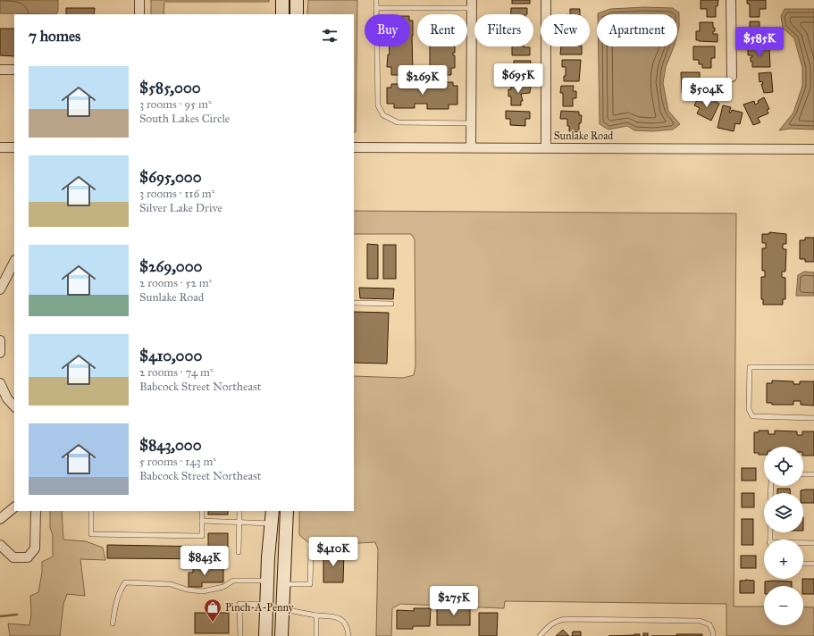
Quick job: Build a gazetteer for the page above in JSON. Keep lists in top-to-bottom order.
{
  "streets": {
    "street": ["Sunlake Road"]
  },
  "places": {
    "shop": ["Pinch-A-Penny"]
  },
  "page": {
    "chip": [
      "Buy",
      "Rent",
      "Filters",
      "New",
      "Apartment"
    ],
    "heading": "7 homes",
    "price": [
      "$585K",
      "$695K",
      "$269K",
      "$504K",
      "$410K",
      "$843K",
      "$275K"
    ],
    "list": [
      {
        "name": "$585,000",
        "note": "3 rooms · 95 m² · South Lakes Circle"
      },
      {
        "name": "$695,000",
        "note": "3 rooms · 116 m² · Silver Lake Drive"
      },
      {
        "name": "$269,000",
        "note": "2 rooms · 52 m² · Sunlake Road"
      },
      {
        "name": "$410,000",
        "note": "2 rooms · 74 m² · Babcock Street Northeast"
      },
      {
        "name": "$843,000",
        "note": "5 rooms · 143 m² · Babcock Street Northeast"
      }
    ],
    "map_buttons": ["+", "−"]
  }
}
